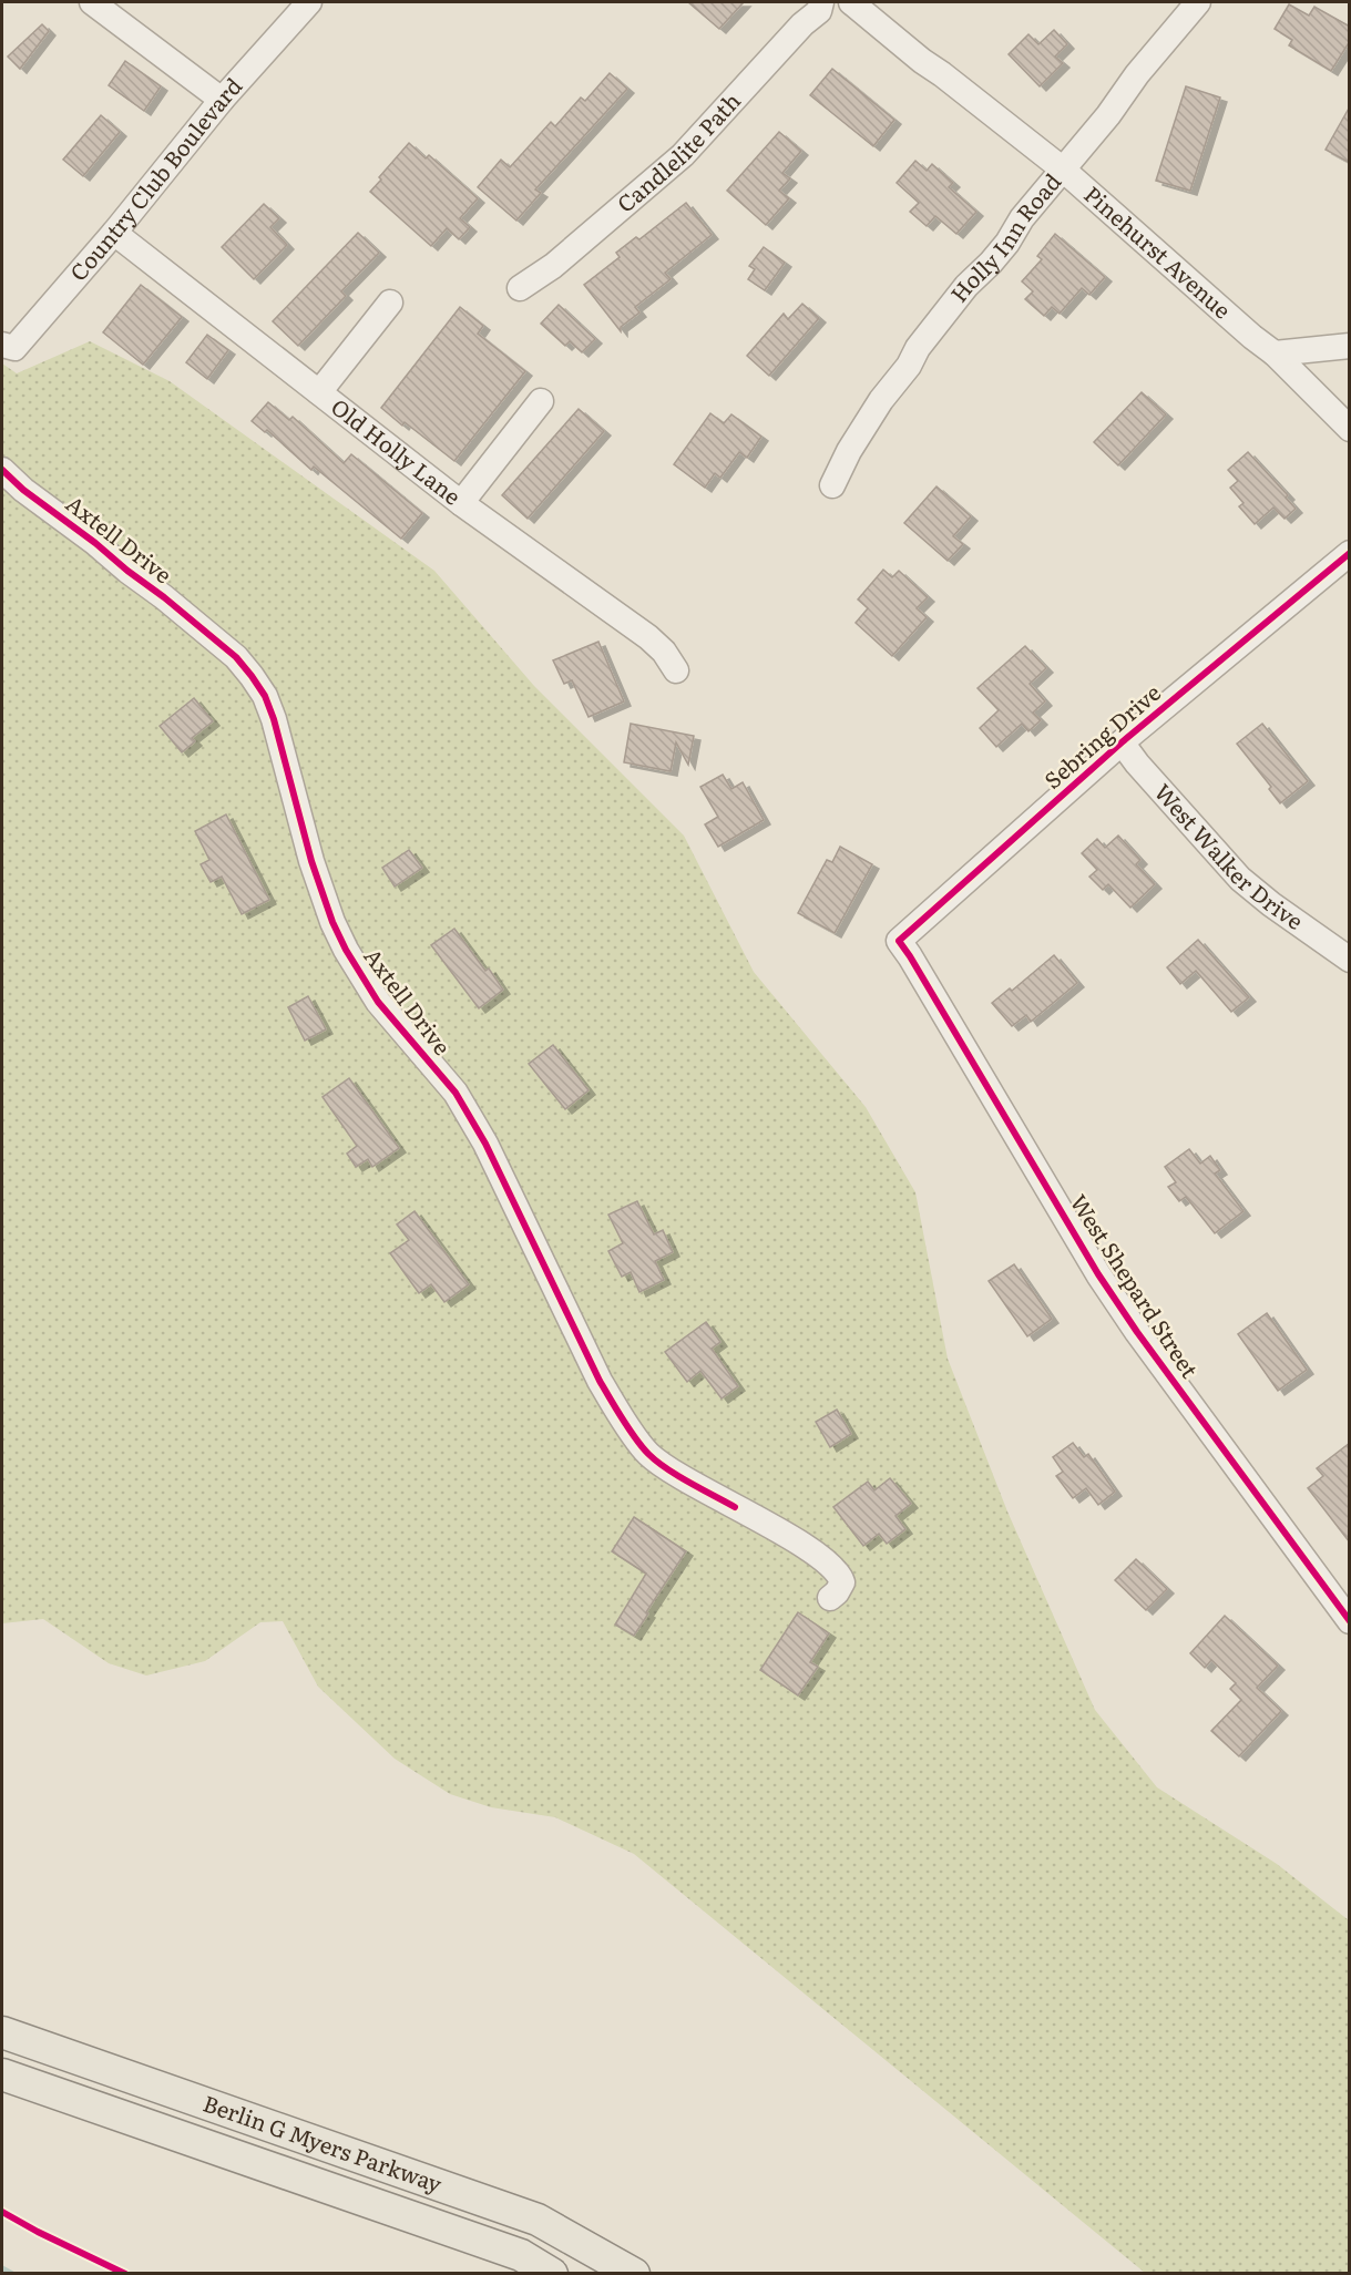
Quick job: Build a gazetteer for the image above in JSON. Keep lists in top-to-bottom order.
{
  "streets": {
    "main road": ["Berlin G Myers Parkway"],
    "street": [
      "Candlelite Path",
      "Country Club Boulevard",
      "Holly Inn Road",
      "Pinehurst Avenue",
      "Old Holly Lane",
      "Axtell Drive",
      "Sebring Drive",
      "West Walker Drive",
      "West Shepard Street"
    ]
  },
  "crossings": [
    ["Country Club Boulevard", "Old Holly Lane"],
    ["Holly Inn Road", "Pinehurst Avenue"],
    ["Sebring Drive", "West Walker Drive"],
    ["Sebring Drive", "West Shepard Street"]
  ]
}
